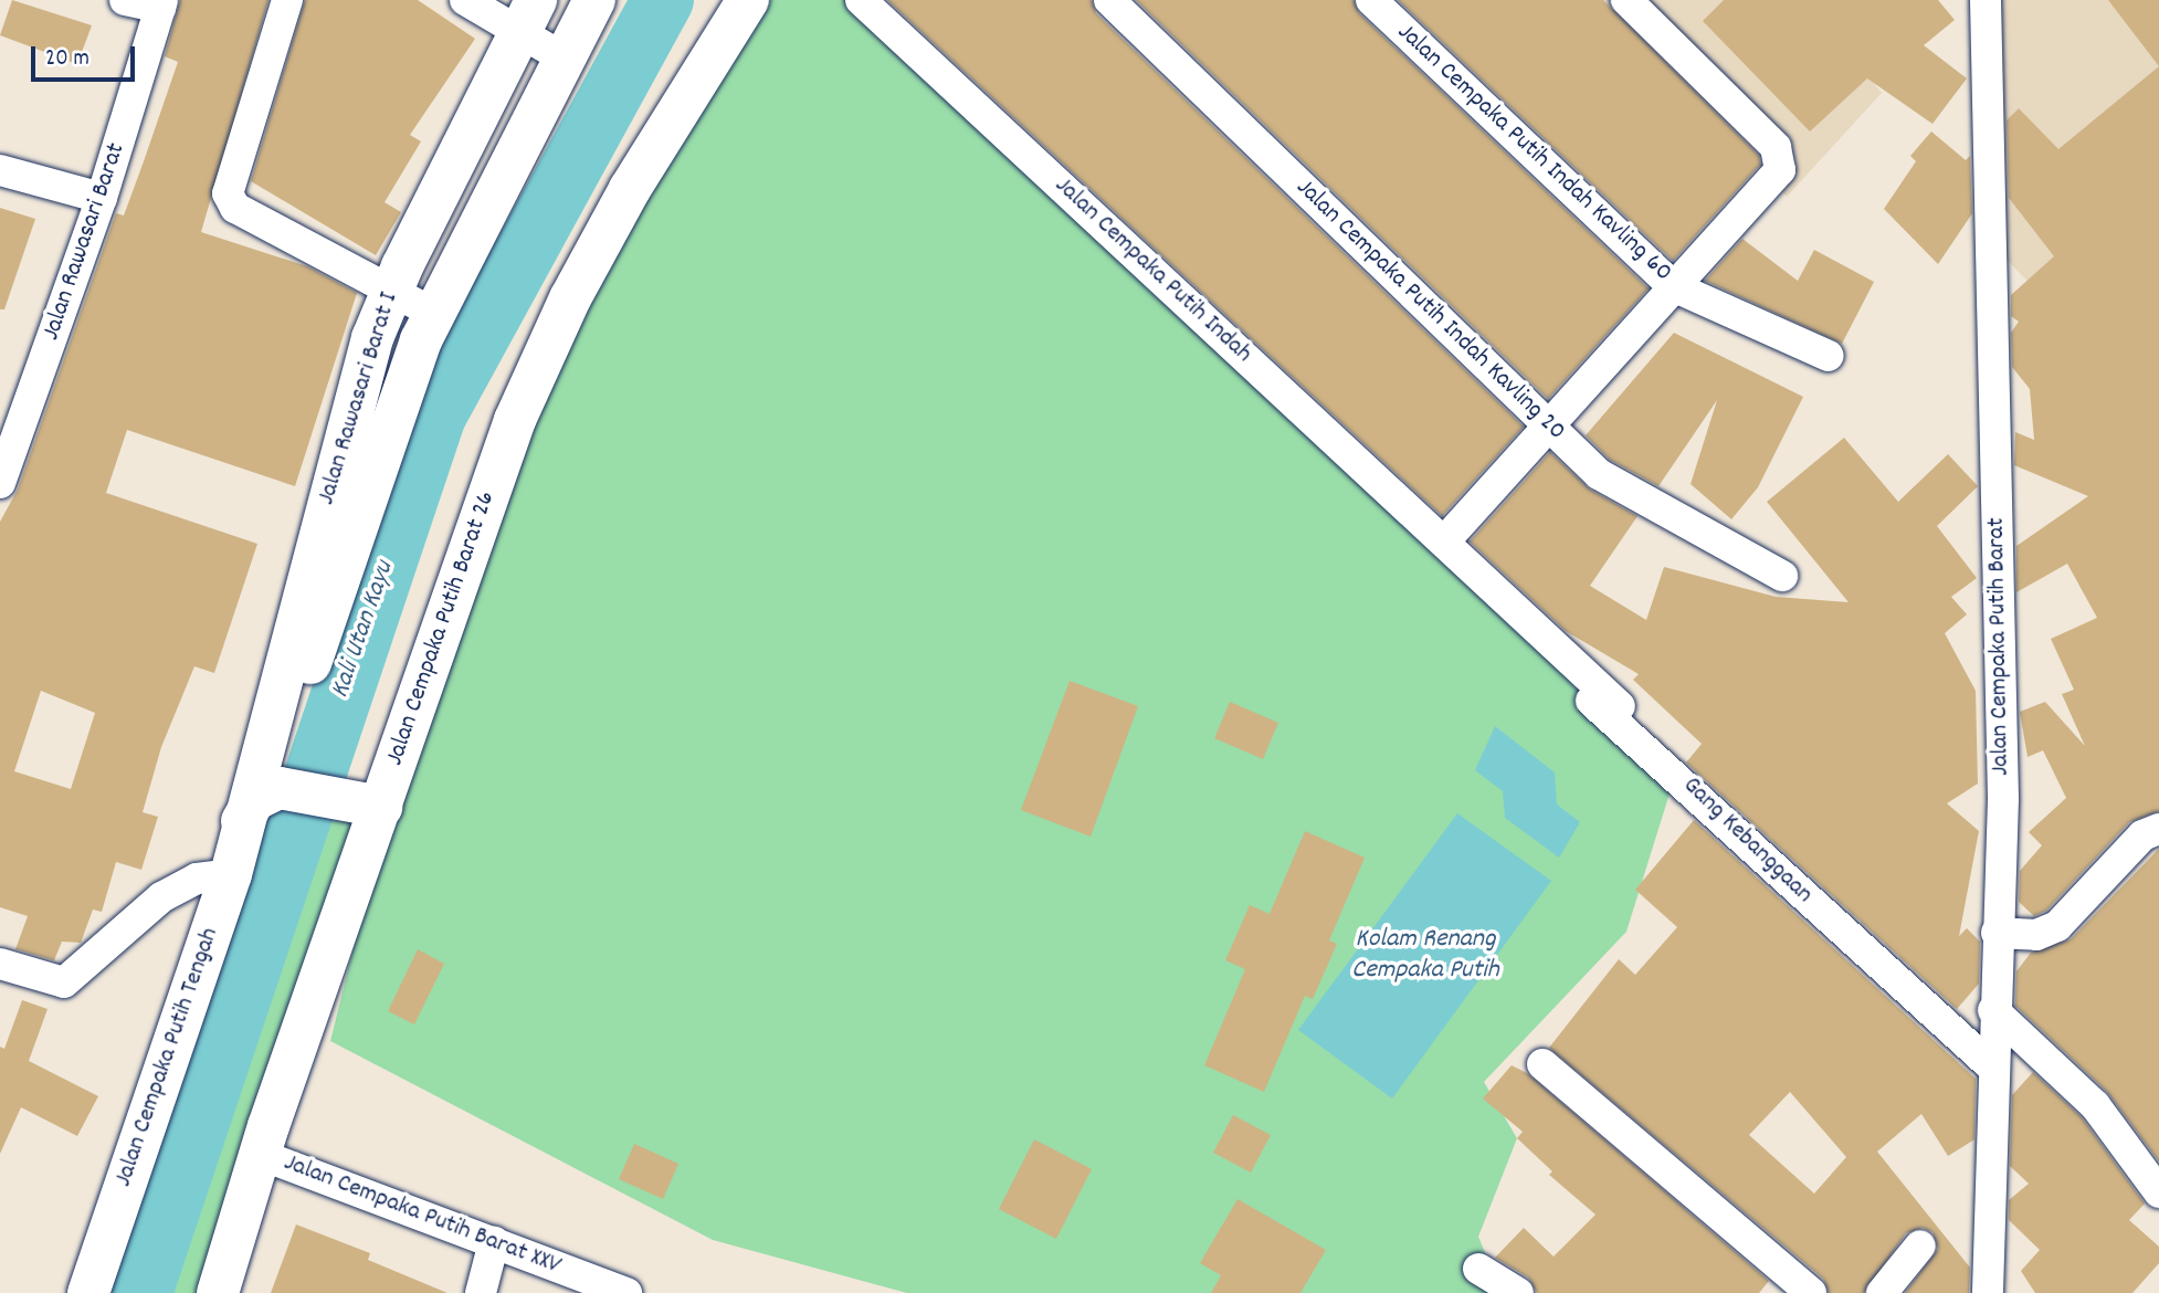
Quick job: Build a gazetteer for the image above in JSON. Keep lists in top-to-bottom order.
{
  "streets": {
    "street": [
      "Jalan Cempaka Putih Indah Kavling 60",
      "Jalan Rawasari Barat",
      "Jalan Cempaka Putih Indah",
      "Jalan Cempaka Putih Indah Kavling 20",
      "Jalan Rawasari Barat I",
      "Jalan Cempaka Putih Barat 26",
      "Jalan Cempaka Putih Barat",
      "Gang Kebanggaan",
      "Jalan Cempaka Putih Tengah",
      "Jalan Cempaka Putih Barat XXV"
    ]
  },
  "crossings": [
    ["Jalan Cempaka Putih Indah", "Gang Kebanggaan"],
    ["Jalan Rawasari Barat I", "Jalan Cempaka Putih Tengah"],
    ["Jalan Cempaka Putih Barat 26", "Jalan Cempaka Putih Barat XXV"],
    ["Jalan Cempaka Putih Barat", "Gang Kebanggaan"]
  ],
  "water": ["Kali Utan Kayu", "Kolam Renang Cempaka Putih"],
  "scale_bar": "20 m"
}
